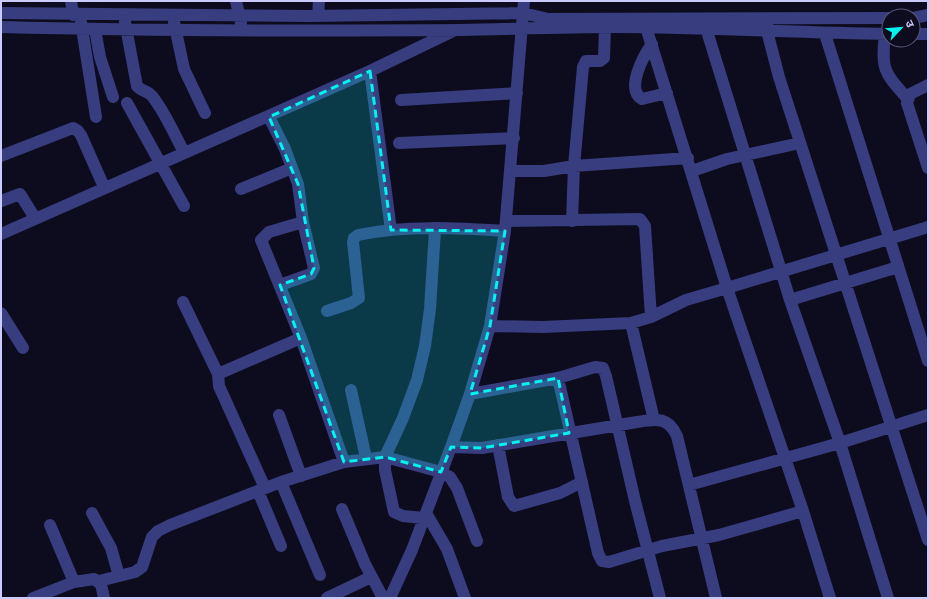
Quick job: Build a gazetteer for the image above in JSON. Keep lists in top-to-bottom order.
{
  "north": "top right"
}
